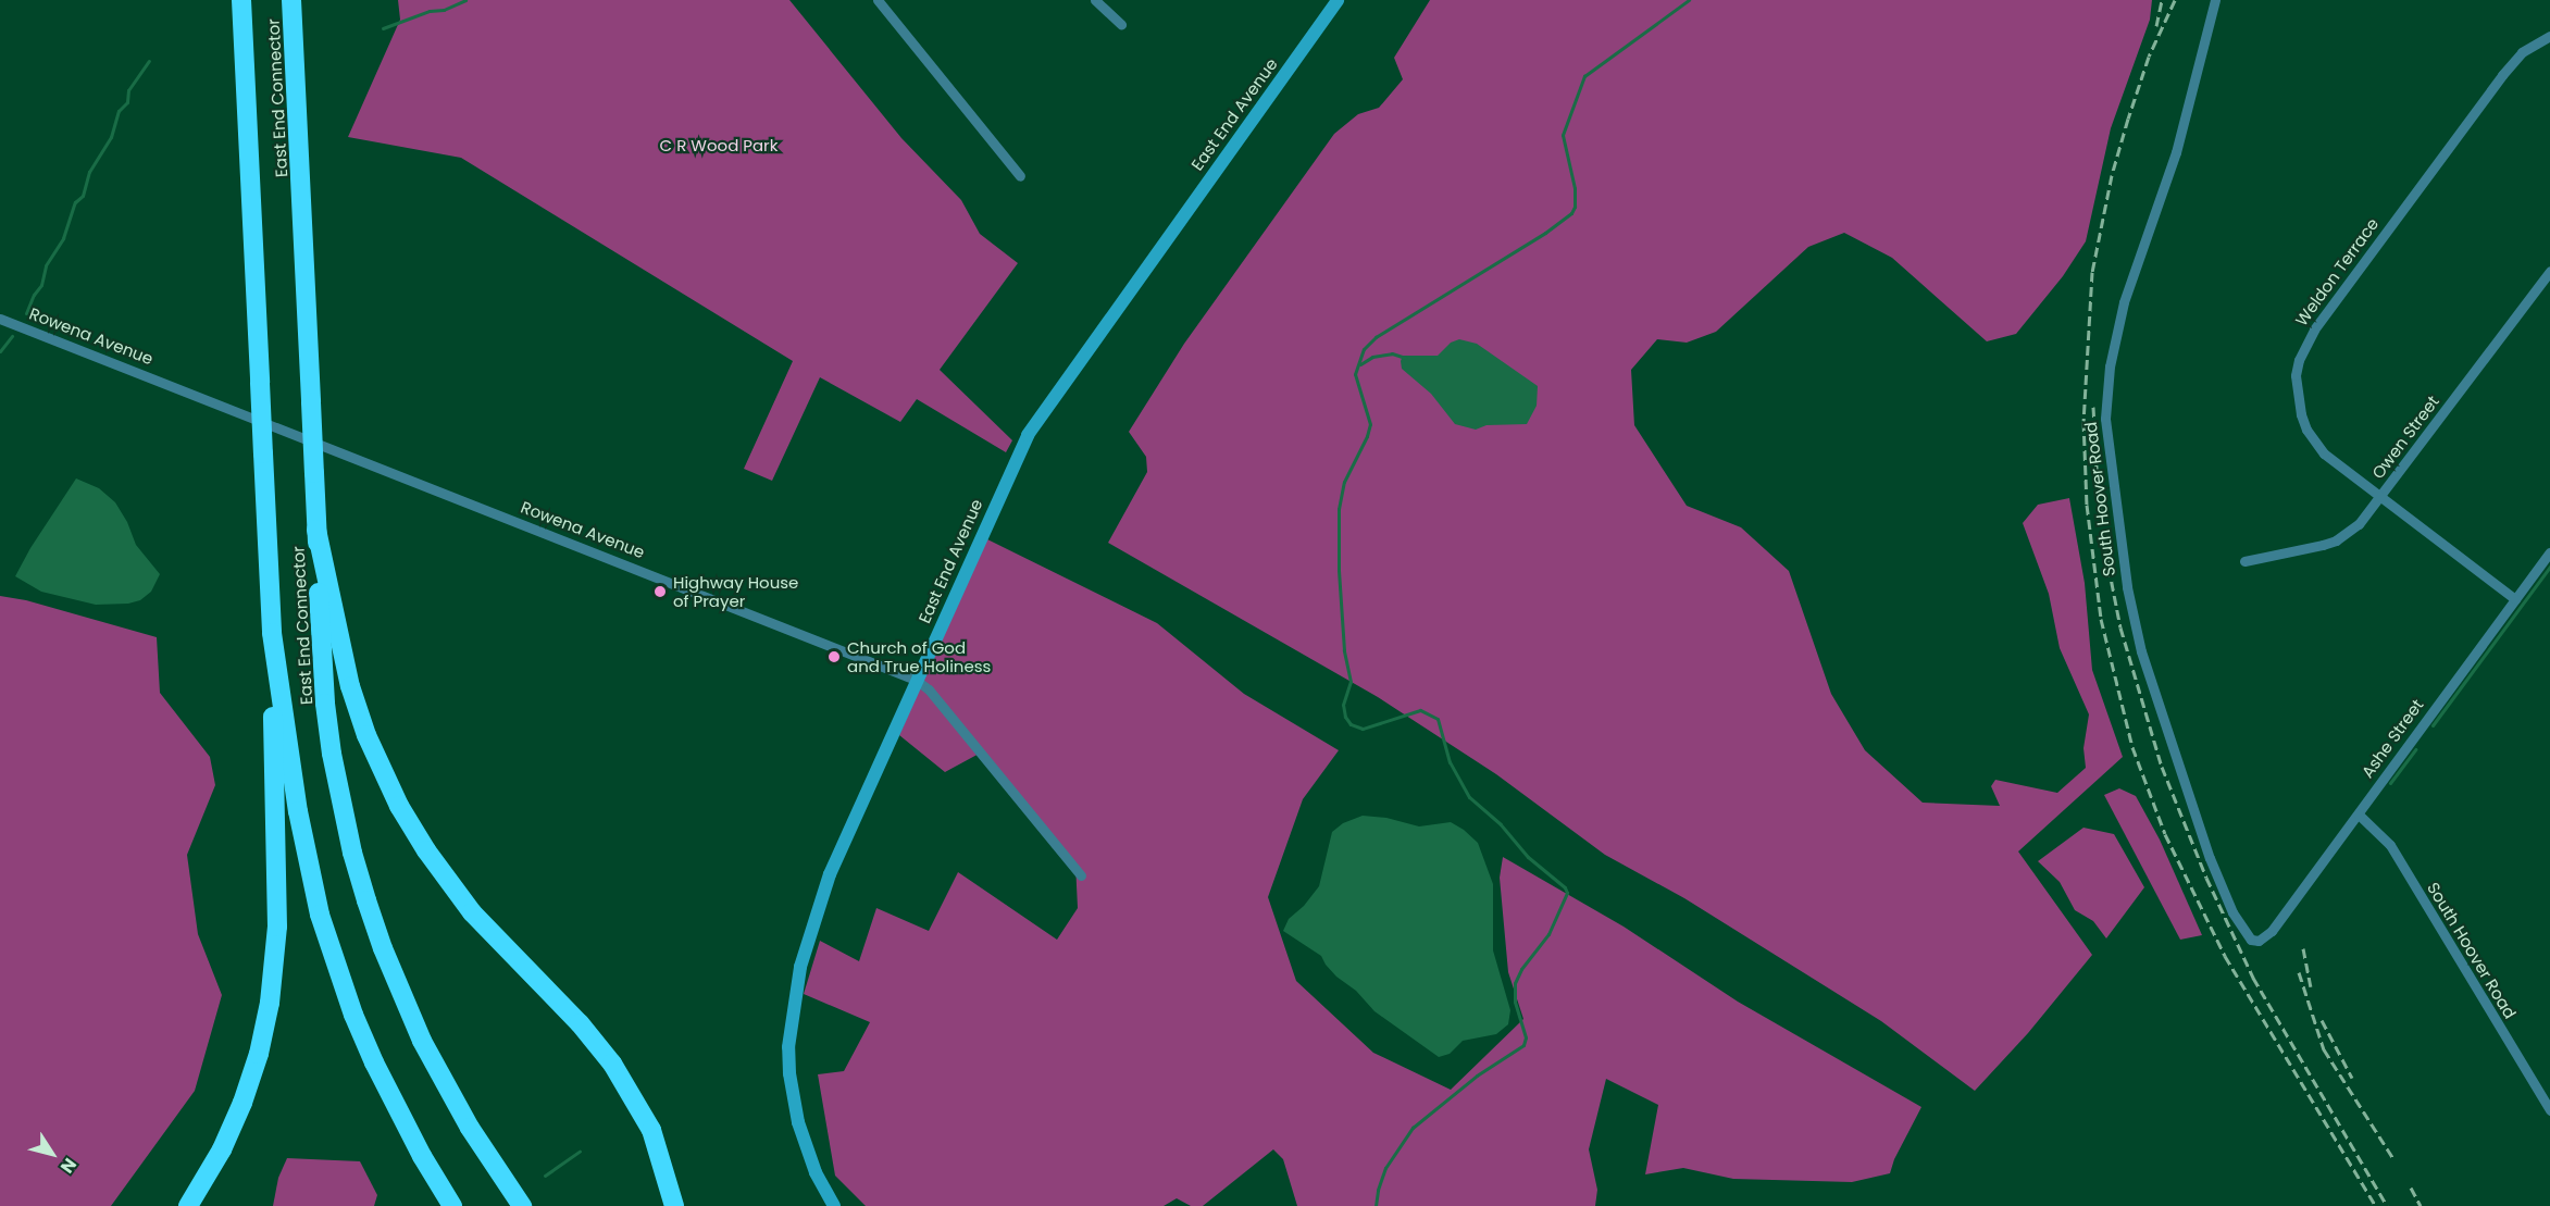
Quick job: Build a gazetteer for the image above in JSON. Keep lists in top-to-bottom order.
{
  "streets": {
    "highway": ["East End Connector"],
    "street": [
      "East End Avenue",
      "Weldon Terrace",
      "Rowena Avenue",
      "Owen Street",
      "South Hoover Road",
      "Ashe Street"
    ]
  },
  "crossings": [
    ["East End Avenue", "Rowena Avenue"],
    ["Weldon Terrace", "Owen Street"],
    ["Weldon Terrace", "Ashe Street"],
    ["South Hoover Road", "Ashe Street"]
  ],
  "parks": ["C R Wood Park"],
  "places": ["Highway House of Prayer", "Church of God and True Holiness"],
  "north": "bottom right"
}
